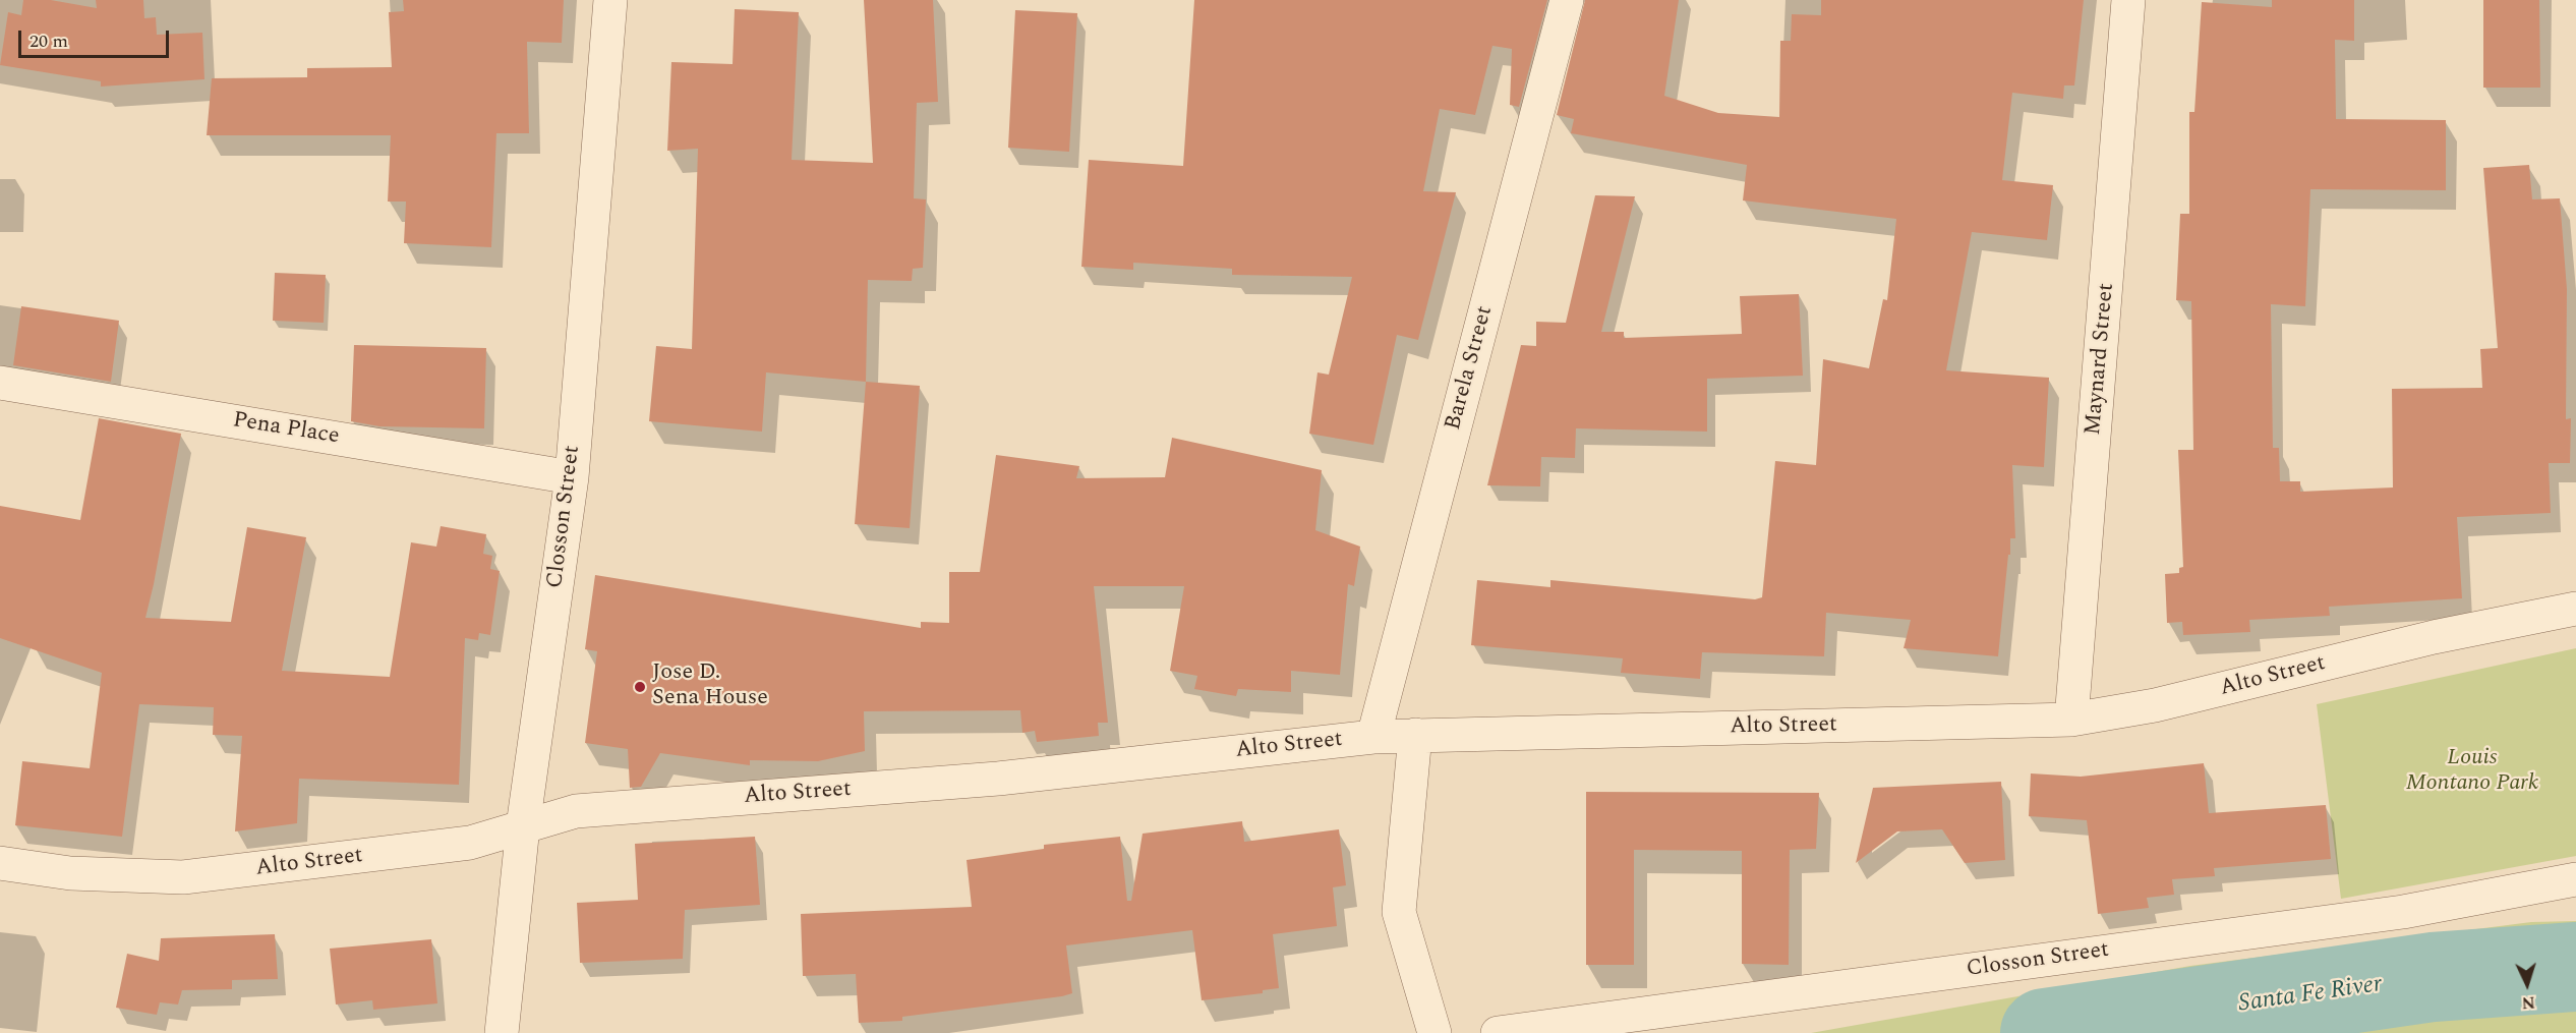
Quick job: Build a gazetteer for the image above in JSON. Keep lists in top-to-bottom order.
{
  "streets": {
    "street": [
      "Maynard Street",
      "Barela Street",
      "Pena Place",
      "Closson Street",
      "Alto Street"
    ]
  },
  "crossings": [
    ["Maynard Street", "Alto Street"],
    ["Barela Street", "Alto Street"],
    ["Pena Place", "Closson Street"],
    ["Closson Street", "Alto Street"]
  ],
  "water": ["Santa Fe River"],
  "parks": ["Louis Montano Park"],
  "places": ["Jose D. Sena House"],
  "scale_bar": "20 m",
  "north": "bottom"
}
